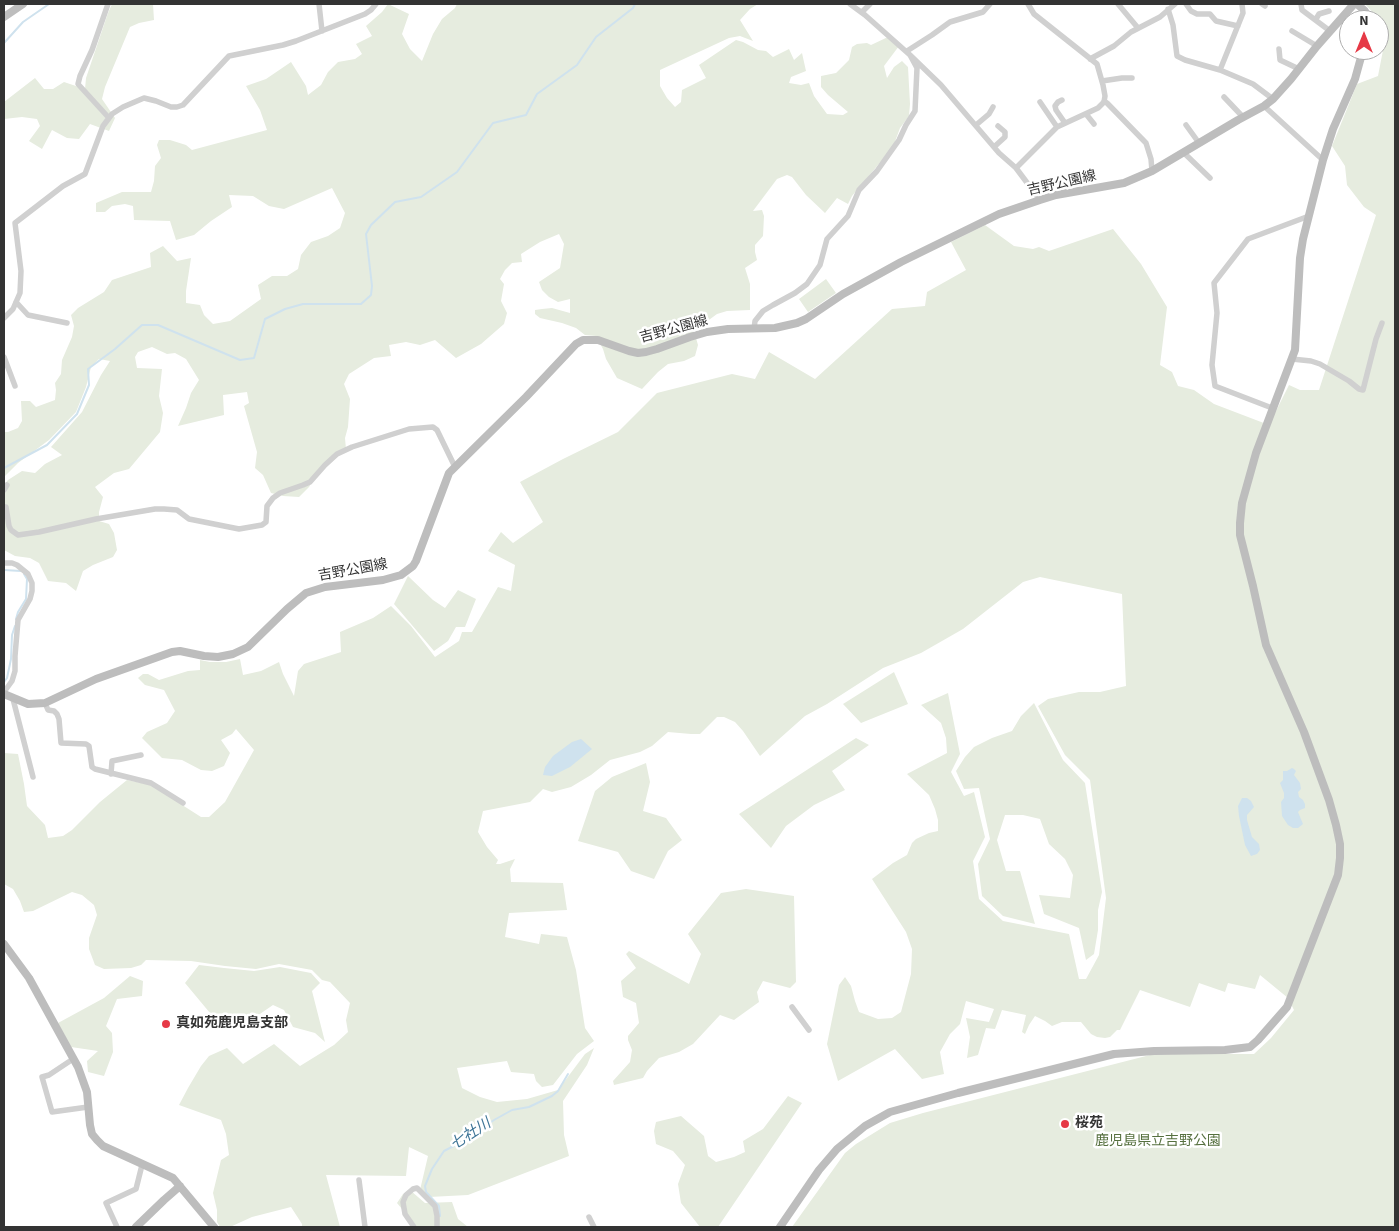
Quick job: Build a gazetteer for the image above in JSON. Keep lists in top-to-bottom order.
{
  "streets": {
    "street": ["吉野公園線"]
  },
  "water": ["七社川"],
  "parks": ["鹿児島県立吉野公園"],
  "places": ["真如苑鹿児島支部", "桜苑"],
  "north": "top"
}
